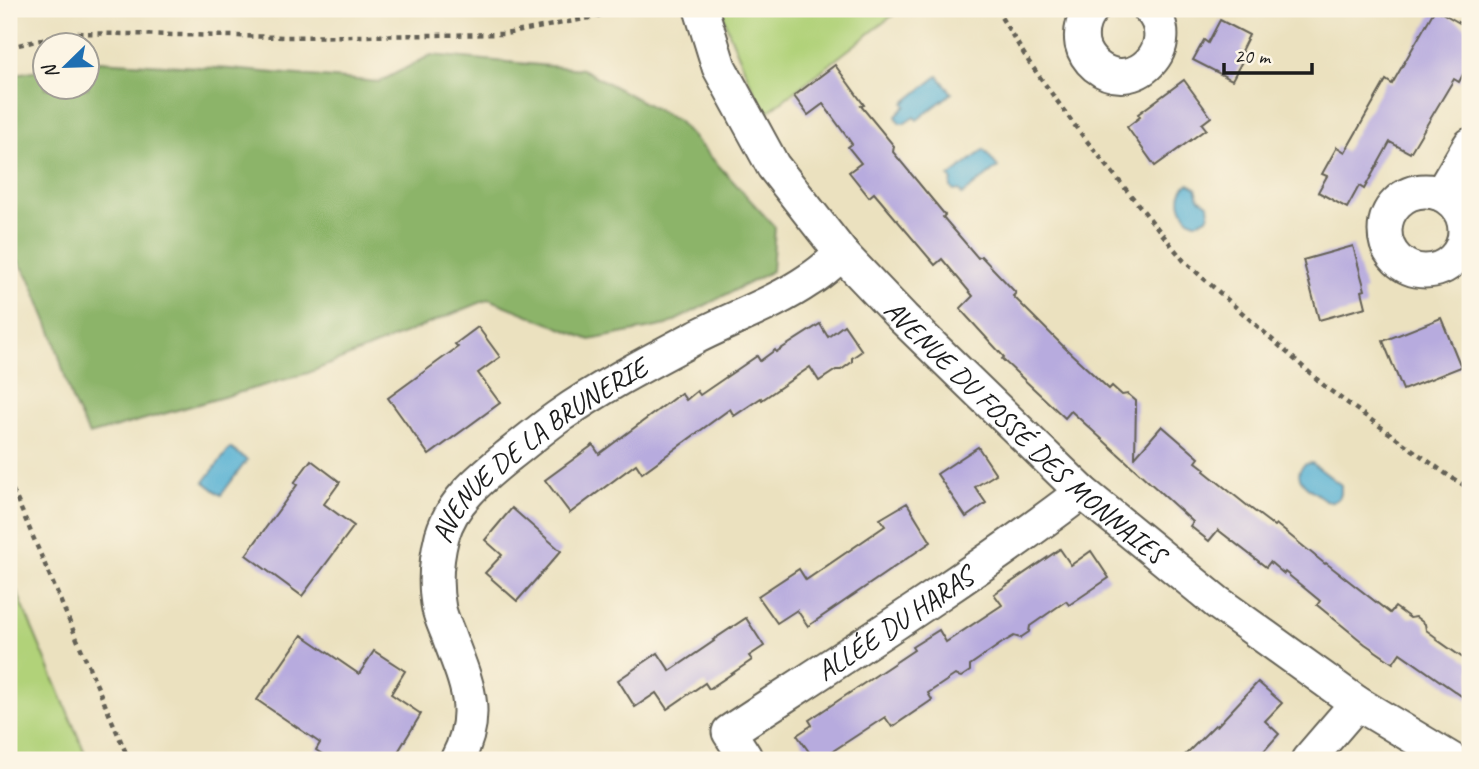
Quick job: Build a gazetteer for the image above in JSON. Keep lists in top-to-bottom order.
{
  "streets": {
    "street": ["AVENUE DU FOSSÉ DES MONNAIES", "AVENUE DE LA BRUNERIE", "ALLÉE DU HARAS"]
  },
  "crossings": [
    ["AVENUE DU FOSSÉ DES MONNAIES", "AVENUE DE LA BRUNERIE"],
    ["AVENUE DU FOSSÉ DES MONNAIES", "ALLÉE DU HARAS"]
  ],
  "scale_bar": "20 m",
  "north": "bottom left"
}
